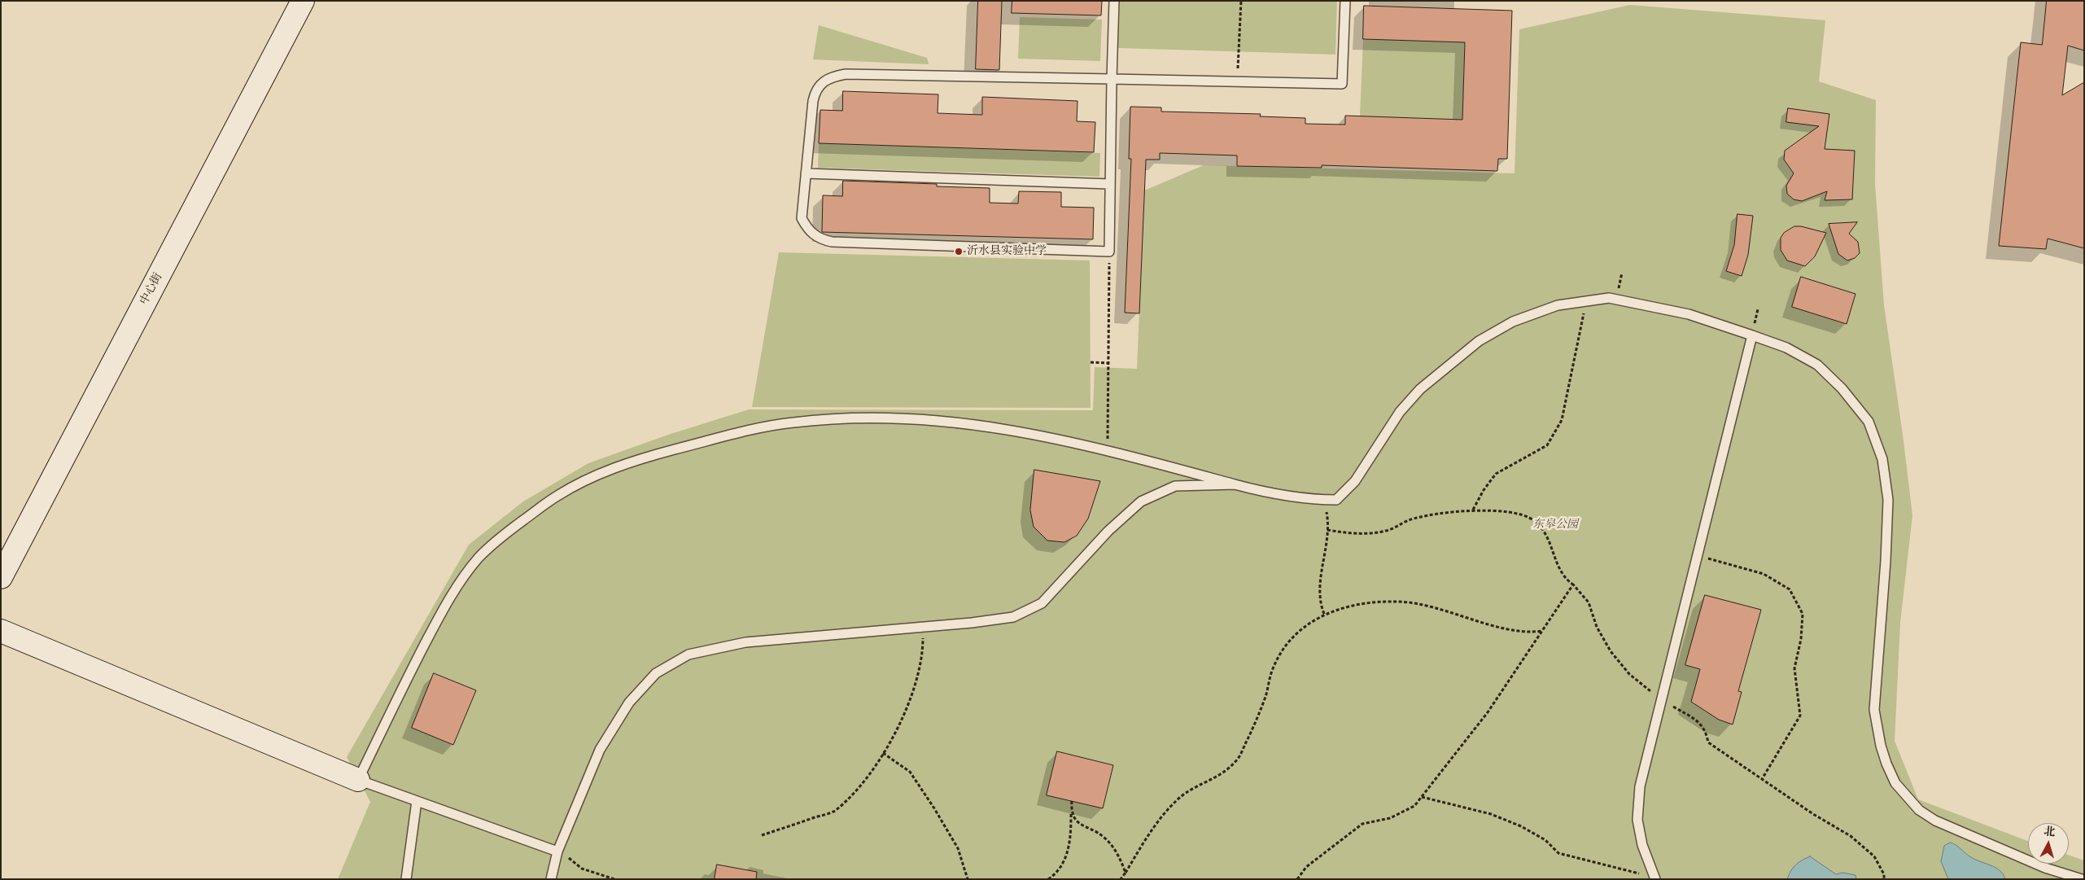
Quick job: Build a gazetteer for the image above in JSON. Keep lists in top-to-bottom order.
{
  "streets": {
    "main road": ["中心街"]
  },
  "parks": ["东皋公园"],
  "places": ["沂水县实验中学"],
  "north": "top"
}
